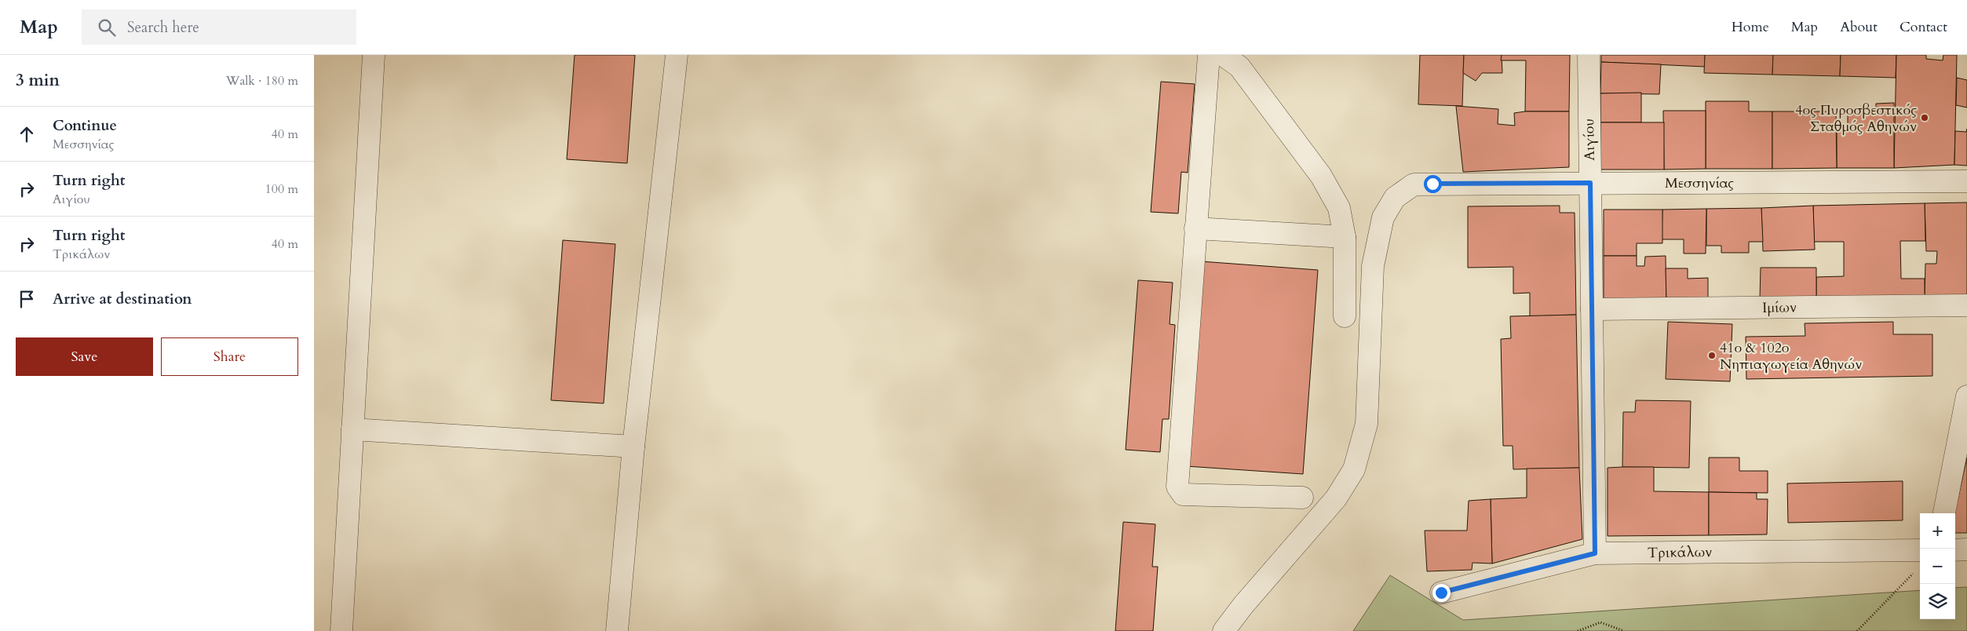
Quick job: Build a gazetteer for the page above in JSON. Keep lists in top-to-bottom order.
{
  "streets": {
    "street": [
      "Αιγίου",
      "Μεσσηνίας",
      "Ιμίων",
      "Τρικάλων"
    ]
  },
  "crossings": [
    ["Αιγίου", "Μεσσηνίας"],
    ["Αιγίου", "Ιμίων"],
    ["Αιγίου", "Τρικάλων"]
  ],
  "places": ["4ος Πυροσβεστικός Σταθμός Αθηνών", "41ο & 102ο Νηπιαγωγεία Αθηνών"],
  "page": {
    "header": "Map",
    "search": "Search here",
    "nav": [
      "Home",
      "Map",
      "About",
      "Contact"
    ],
    "heading": ["3 min", "Walk · 180 m"],
    "list": [
      ["Continue", "Μεσσηνίας", "40 m"],
      ["Turn right", "Αιγίου", "100 m"],
      ["Turn right", "Τρικάλων", "40 m"],
      "Arrive at destination"
    ],
    "buttons": ["Save", "Share"],
    "map_buttons": ["+", "−"]
  }
}
